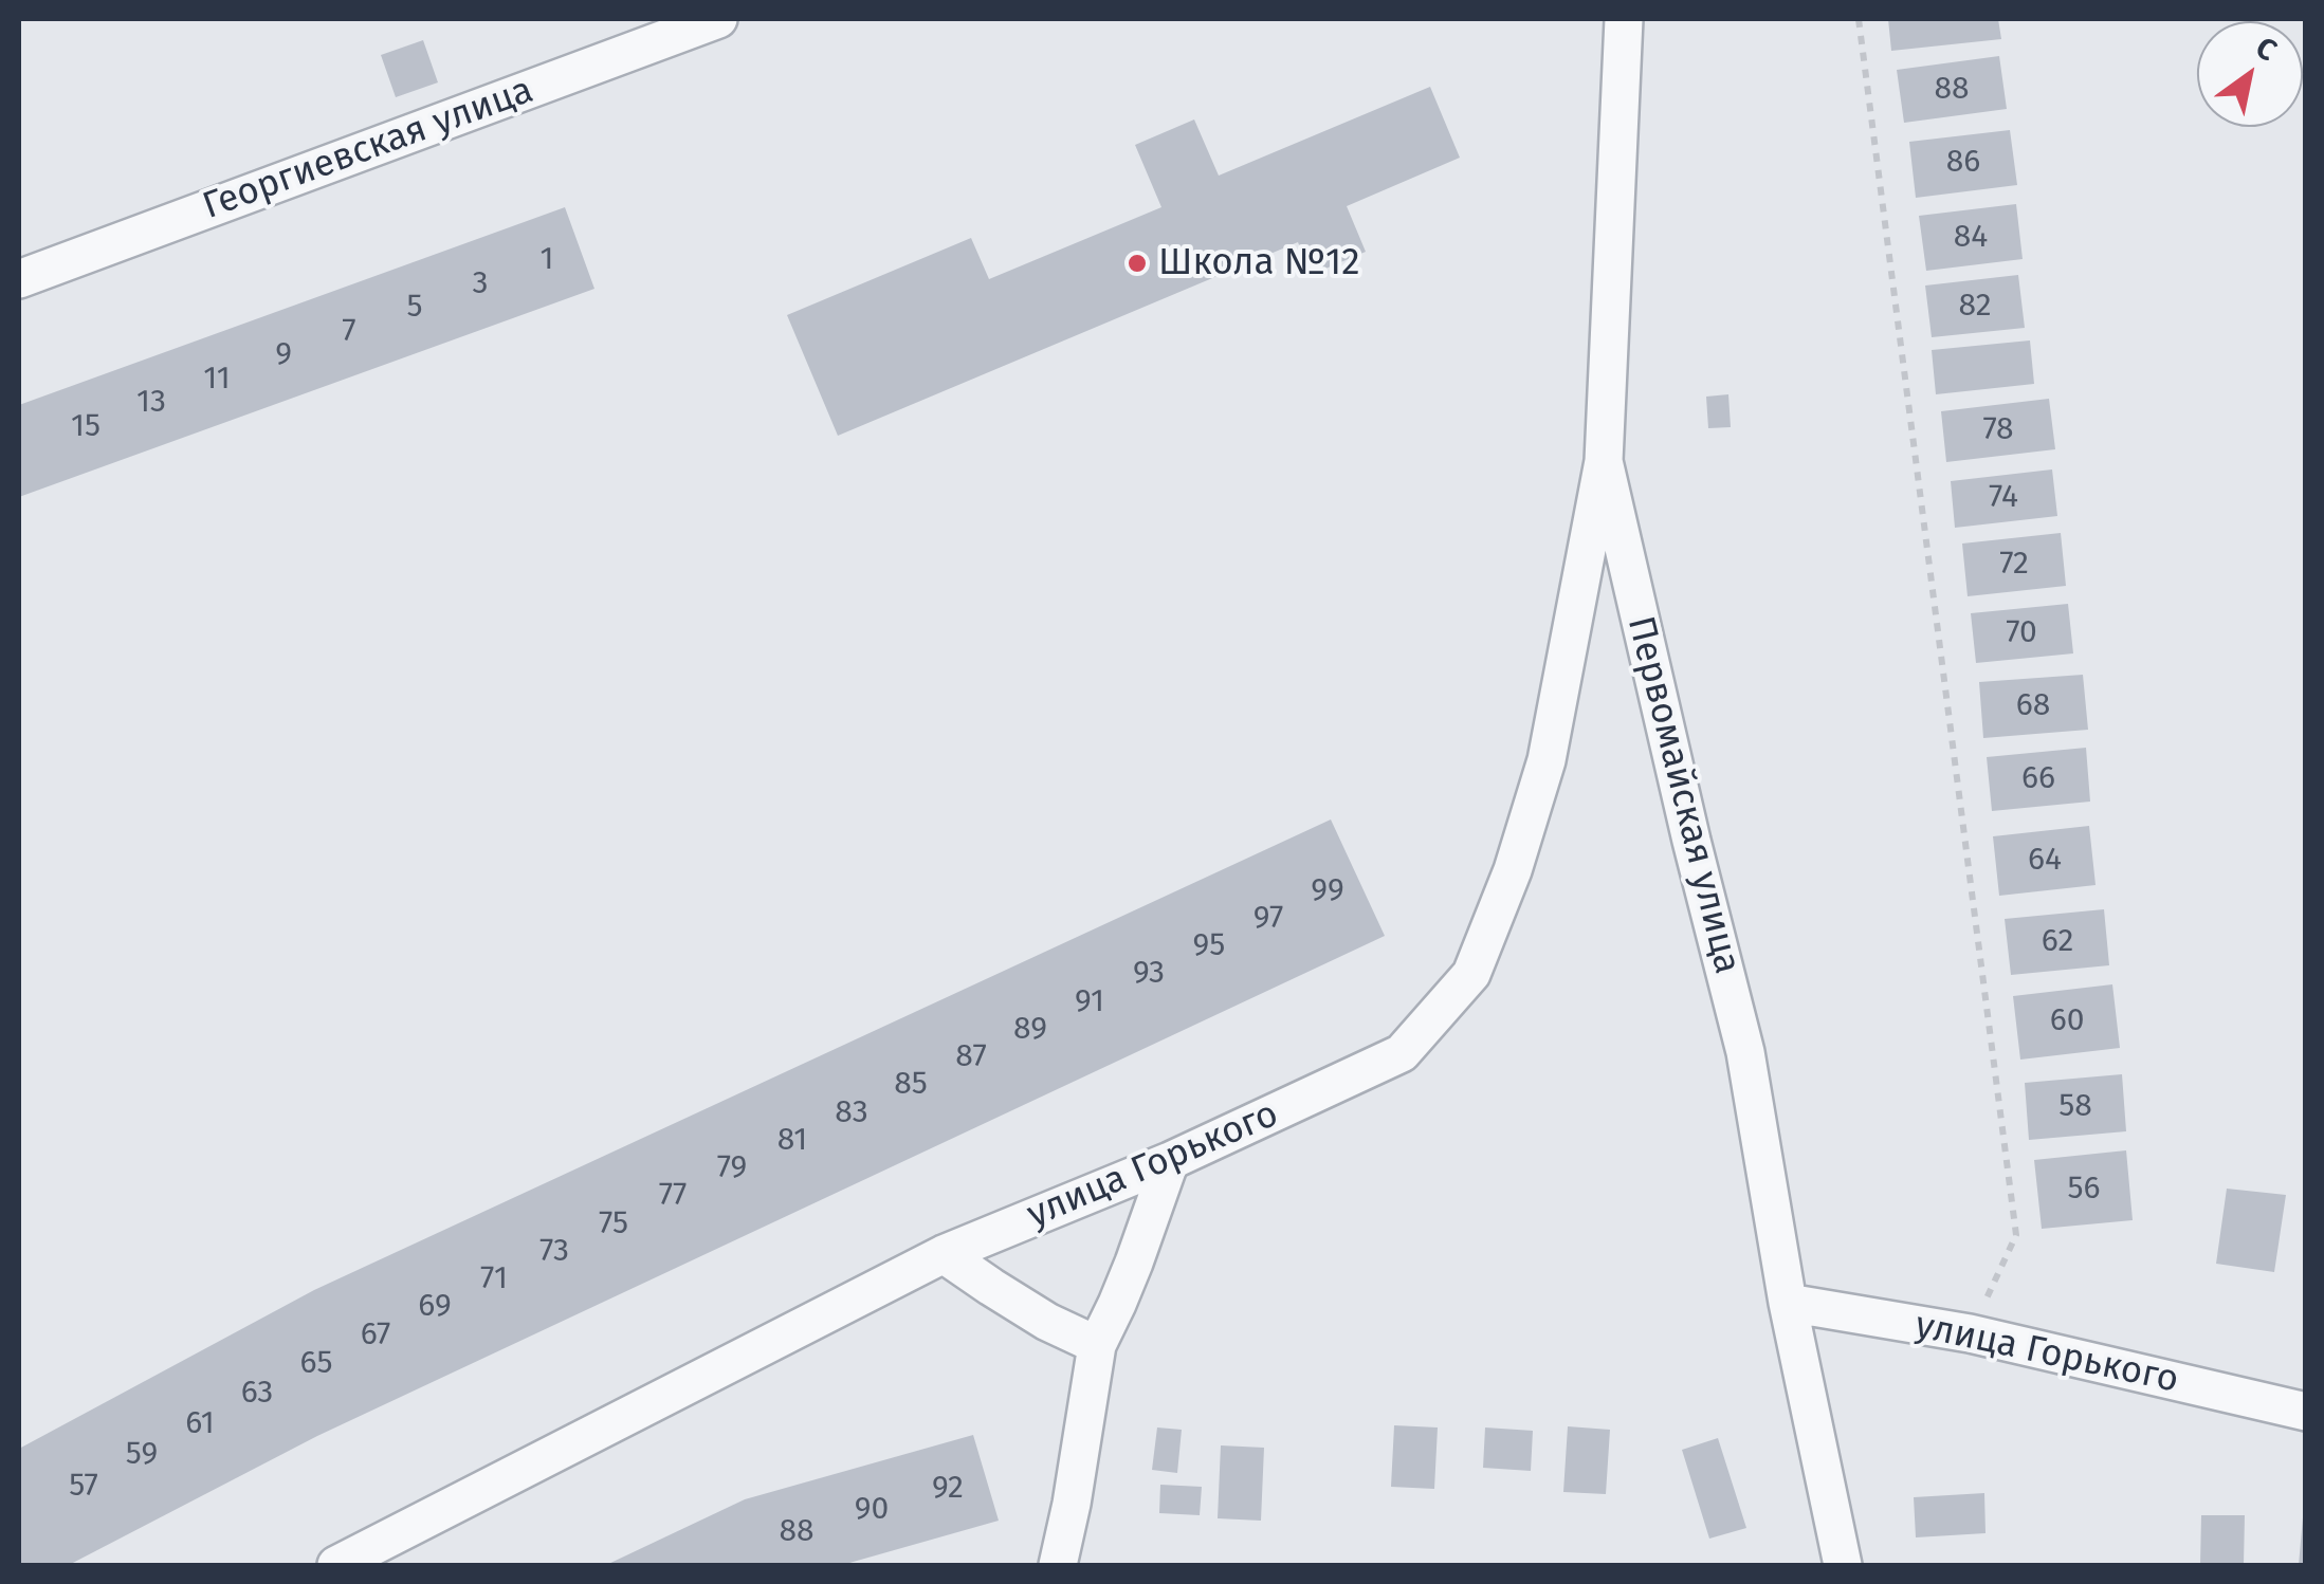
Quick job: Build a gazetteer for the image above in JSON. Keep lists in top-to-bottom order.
{
  "streets": {
    "street": ["Георгиевская улица", "Первомайская улица", "улица Горького"]
  },
  "crossings": [
    ["Первомайская улица", "улица Горького"]
  ],
  "places": ["Школа №12"],
  "house_numbers": [
    "88",
    "86",
    "84",
    "1",
    "3",
    "82",
    "5",
    "7",
    "9",
    "11",
    "13",
    "15",
    "78",
    "74",
    "72",
    "70",
    "68",
    "66",
    "64",
    "99",
    "97",
    "62",
    "95",
    "93",
    "91",
    "60",
    "89",
    "87",
    "85",
    "58",
    "83",
    "81",
    "79",
    "56",
    "77",
    "75",
    "73",
    "71",
    "69",
    "67",
    "65",
    "63",
    "61",
    "59",
    "57",
    "92",
    "90",
    "88"
  ],
  "north": "top right"
}
